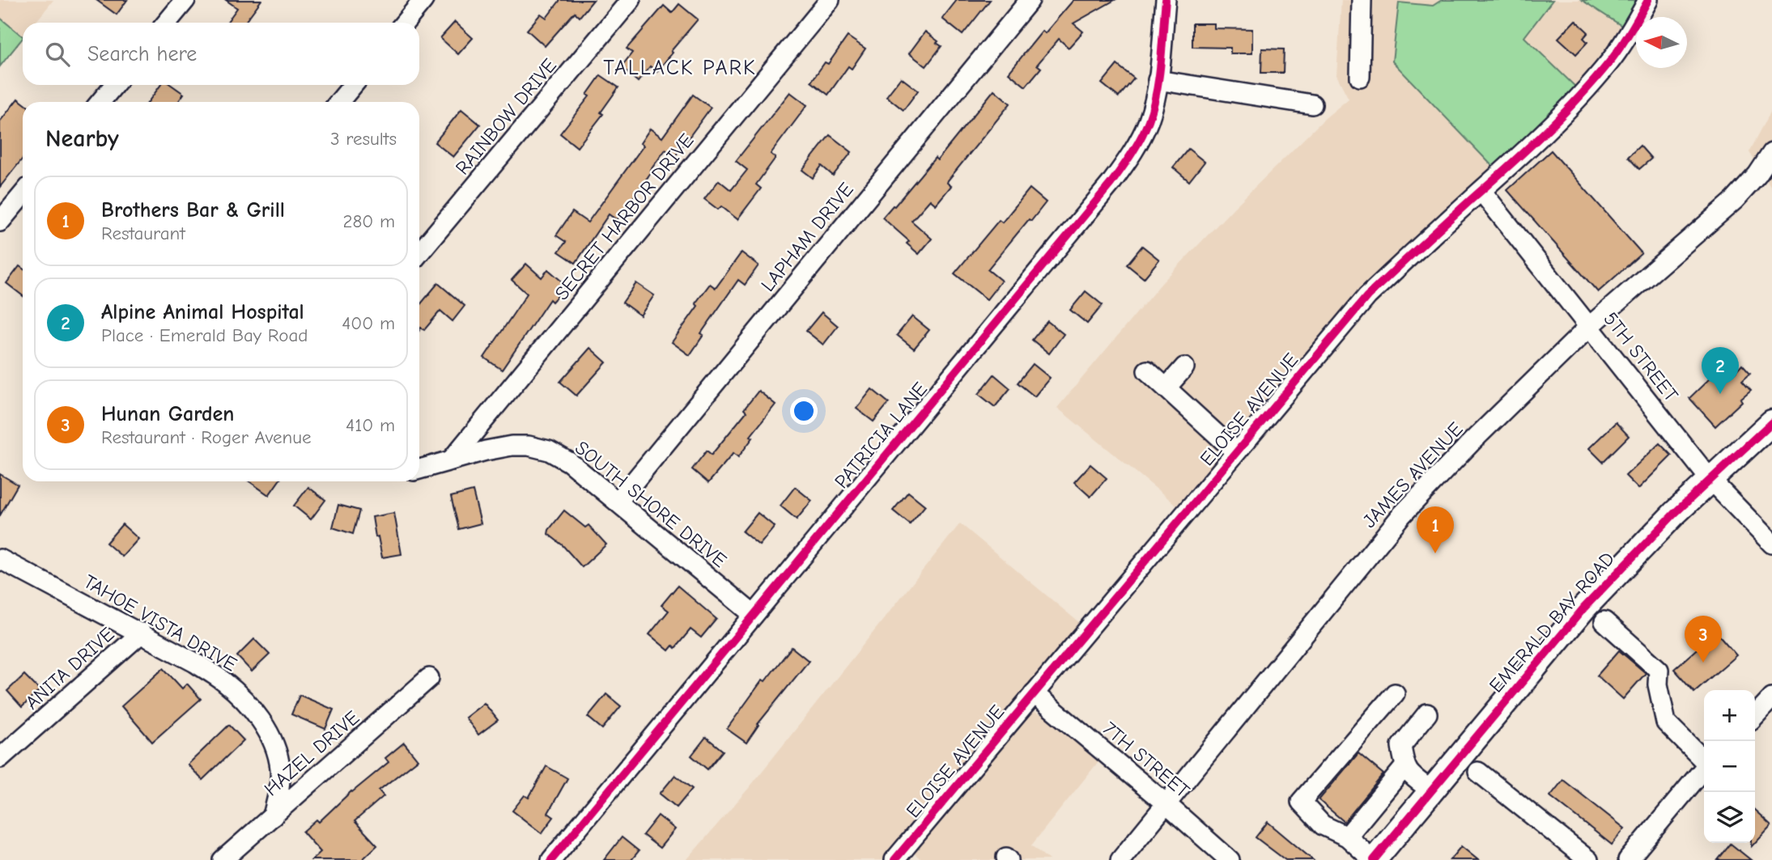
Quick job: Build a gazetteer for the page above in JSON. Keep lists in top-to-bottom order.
{
  "streets": {
    "main road": ["EMERALD BAY ROAD"],
    "street": [
      "RAINBOW DRIVE",
      "SECRET HARBOR DRIVE",
      "LAPHAM DRIVE",
      "5TH STREET",
      "ELOISE AVENUE",
      "PATRICIA LANE",
      "JAMES AVENUE",
      "SOUTH SHORE DRIVE",
      "TAHOE VISTA DRIVE",
      "ANITA DRIVE",
      "HAZEL DRIVE",
      "7TH STREET"
    ]
  },
  "crossings": [
    ["SECRET HARBOR DRIVE", "SOUTH SHORE DRIVE"],
    ["LAPHAM DRIVE", "SOUTH SHORE DRIVE"],
    ["5TH STREET", "ELOISE AVENUE"],
    ["5TH STREET", "JAMES AVENUE"],
    ["5TH STREET", "EMERALD BAY ROAD"],
    ["ELOISE AVENUE", "7TH STREET"],
    ["PATRICIA LANE", "SOUTH SHORE DRIVE"],
    ["JAMES AVENUE", "7TH STREET"],
    ["TAHOE VISTA DRIVE", "ANITA DRIVE"],
    ["TAHOE VISTA DRIVE", "HAZEL DRIVE"]
  ],
  "districts": ["TALLACK PARK"],
  "north": "left",
  "page": {
    "search": "Search here",
    "heading": ["Nearby", "3 results"],
    "list": [
      {
        "mark": "1",
        "name": "Brothers Bar & Grill",
        "note": "Restaurant",
        "value": "280 m"
      },
      {
        "mark": "2",
        "name": "Alpine Animal Hospital",
        "note": "Place · Emerald Bay Road",
        "value": "400 m"
      },
      {
        "mark": "3",
        "name": "Hunan Garden",
        "note": "Restaurant · Roger Avenue",
        "value": "410 m"
      }
    ],
    "pins": ["2", "1", "3"],
    "map_buttons": ["+", "−"]
  }
}
